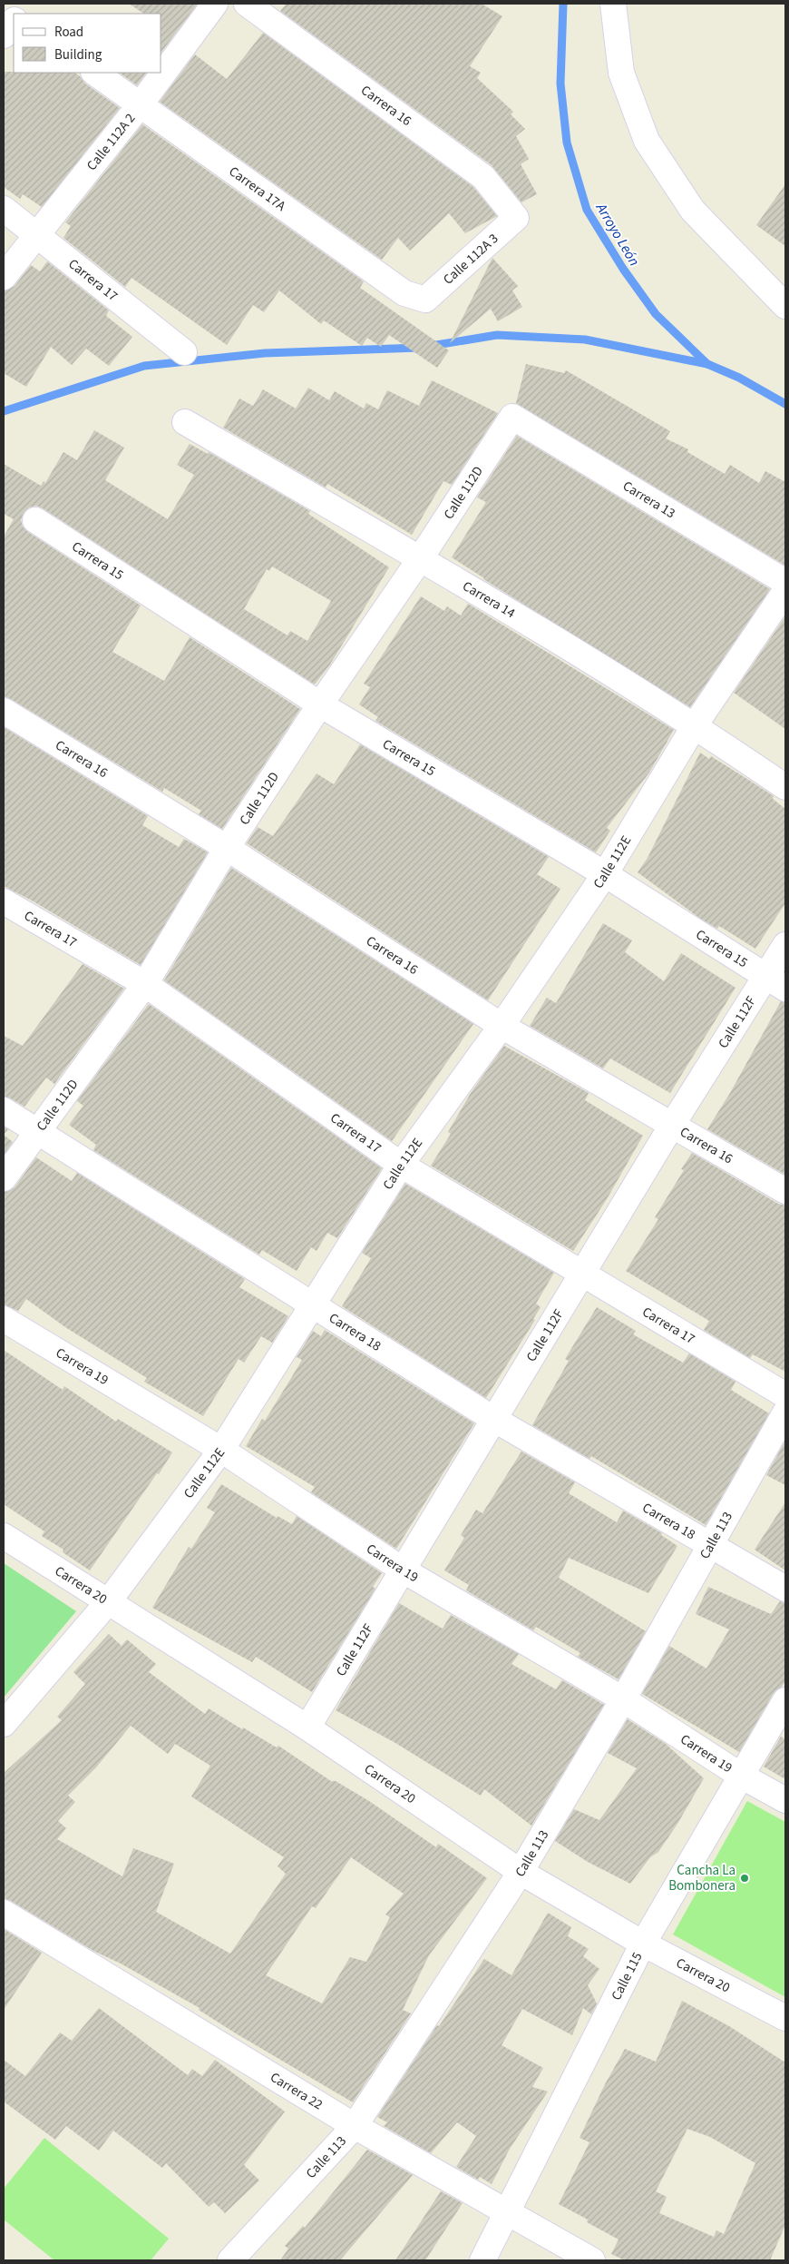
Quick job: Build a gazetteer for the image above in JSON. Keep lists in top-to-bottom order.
{
  "streets": {
    "street": [
      "Carrera 16",
      "Calle 112A 2",
      "Carrera 17A",
      "Calle 112A 3",
      "Carrera 17",
      "Calle 112D",
      "Carrera 13",
      "Carrera 15",
      "Carrera 14",
      "Calle 112E",
      "Calle 112F",
      "Carrera 18",
      "Carrera 19",
      "Calle 113",
      "Carrera 20",
      "Calle 115",
      "Carrera 22"
    ]
  },
  "crossings": [
    ["Carrera 16", "Calle 112A 3"],
    ["Carrera 16", "Calle 112D"],
    ["Carrera 16", "Calle 112E"],
    ["Carrera 16", "Calle 112F"],
    ["Calle 112A 2", "Carrera 17A"],
    ["Calle 112A 2", "Carrera 17"],
    ["Carrera 17A", "Calle 112A 3"],
    ["Carrera 17", "Calle 112D"],
    ["Carrera 17", "Calle 112E"],
    ["Carrera 17", "Calle 112F"],
    ["Calle 112D", "Carrera 13"],
    ["Calle 112D", "Carrera 15"],
    ["Calle 112D", "Carrera 14"],
    ["Calle 112D", "Carrera 18"],
    ["Carrera 15", "Calle 112E"],
    ["Carrera 15", "Calle 112F"],
    ["Carrera 14", "Calle 112E"],
    ["Calle 112E", "Carrera 18"],
    ["Calle 112E", "Carrera 19"],
    ["Calle 112E", "Carrera 20"],
    ["Calle 112F", "Carrera 18"],
    ["Calle 112F", "Carrera 19"],
    ["Calle 112F", "Carrera 20"],
    ["Carrera 18", "Calle 113"],
    ["Carrera 19", "Calle 113"],
    ["Carrera 19", "Calle 115"],
    ["Calle 113", "Carrera 20"],
    ["Calle 113", "Carrera 22"],
    ["Carrera 20", "Calle 115"],
    ["Calle 115", "Carrera 22"]
  ],
  "water": ["Arroyo León"],
  "places": ["Cancha La Bombonera"],
  "legend": ["Road", "Building"]
}
